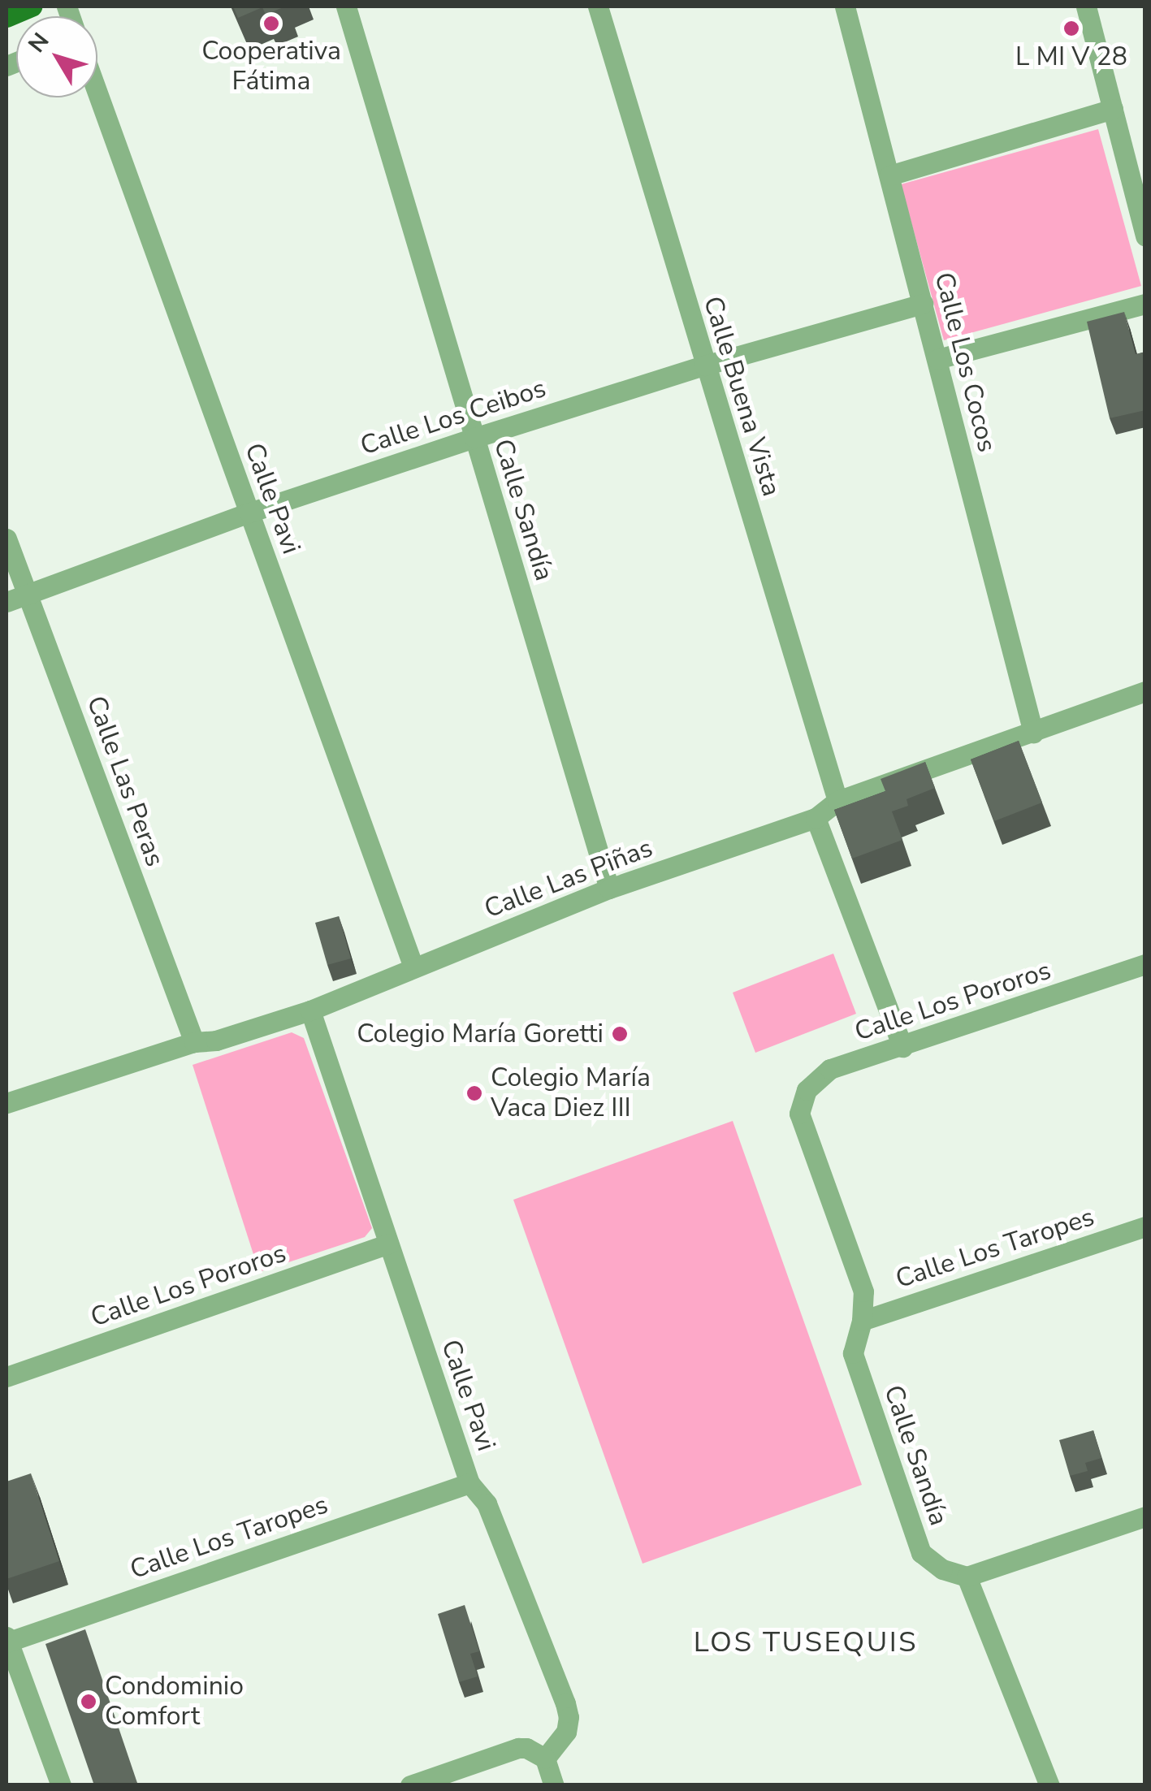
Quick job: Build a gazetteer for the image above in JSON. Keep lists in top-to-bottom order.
{
  "streets": {
    "street": [
      "Calle Los Cocos",
      "Calle Buena Vista",
      "Calle Los Ceibos",
      "Calle Pavi",
      "Calle Sandía",
      "Calle Las Peras",
      "Calle Las Piñas",
      "Calle Los Pororos",
      "Calle Los Taropes"
    ]
  },
  "crossings": [
    ["Calle Los Cocos", "Calle Los Ceibos"],
    ["Calle Los Cocos", "Calle Las Piñas"],
    ["Calle Buena Vista", "Calle Los Ceibos"],
    ["Calle Buena Vista", "Calle Las Piñas"],
    ["Calle Los Ceibos", "Calle Pavi"],
    ["Calle Los Ceibos", "Calle Sandía"],
    ["Calle Los Ceibos", "Calle Las Peras"],
    ["Calle Pavi", "Calle Las Piñas"],
    ["Calle Pavi", "Calle Los Pororos"],
    ["Calle Pavi", "Calle Los Taropes"],
    ["Calle Sandía", "Calle Las Piñas"],
    ["Calle Sandía", "Calle Los Pororos"],
    ["Calle Sandía", "Calle Los Taropes"],
    ["Calle Las Peras", "Calle Las Piñas"]
  ],
  "districts": ["LOS TUSEQUIS"],
  "places": [
    "Cooperativa Fátima",
    "L MI V 28",
    "Colegio María Goretti",
    "Colegio María Vaca Diez III",
    "Condominio Comfort"
  ],
  "north": "top left"
}
